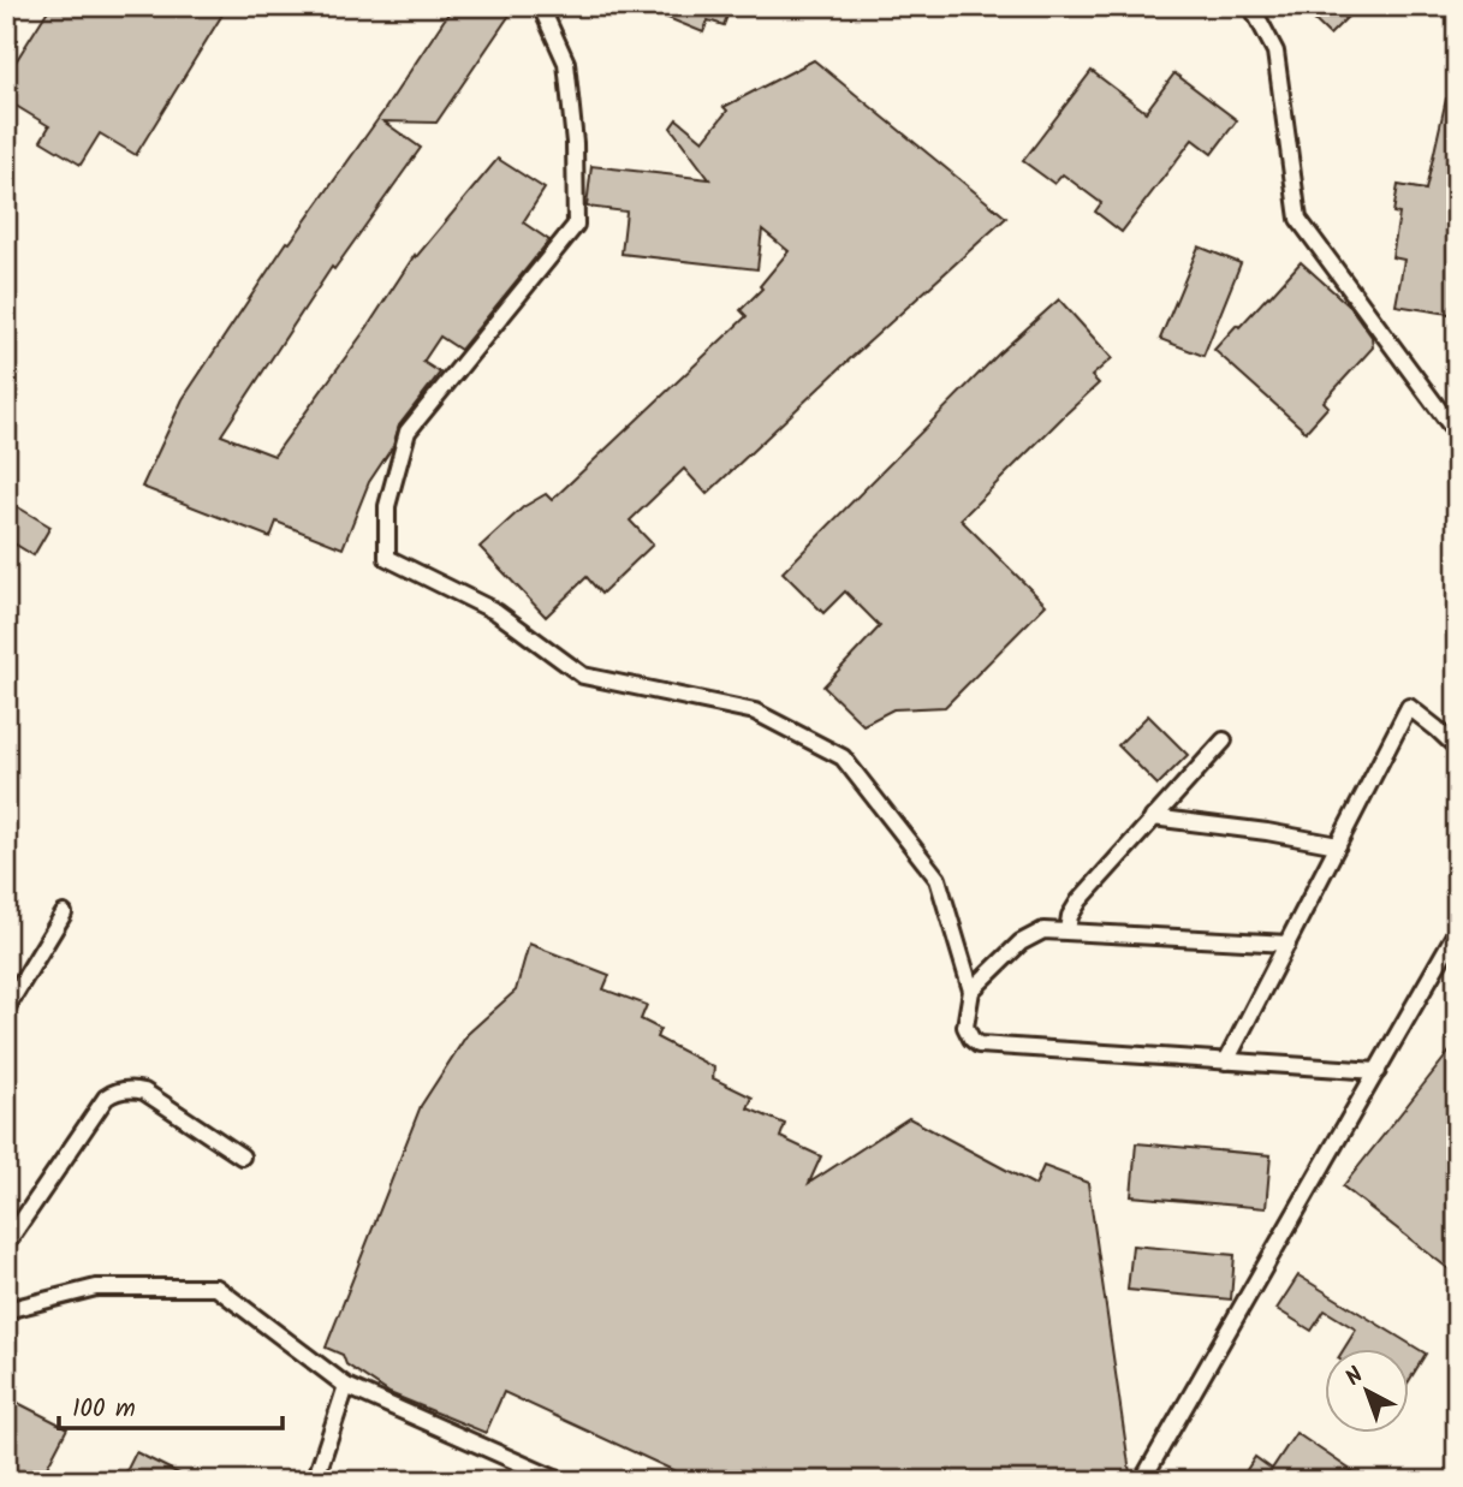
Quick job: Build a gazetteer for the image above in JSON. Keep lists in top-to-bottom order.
{
  "scale_bar": "100 m",
  "north": "top left"
}
